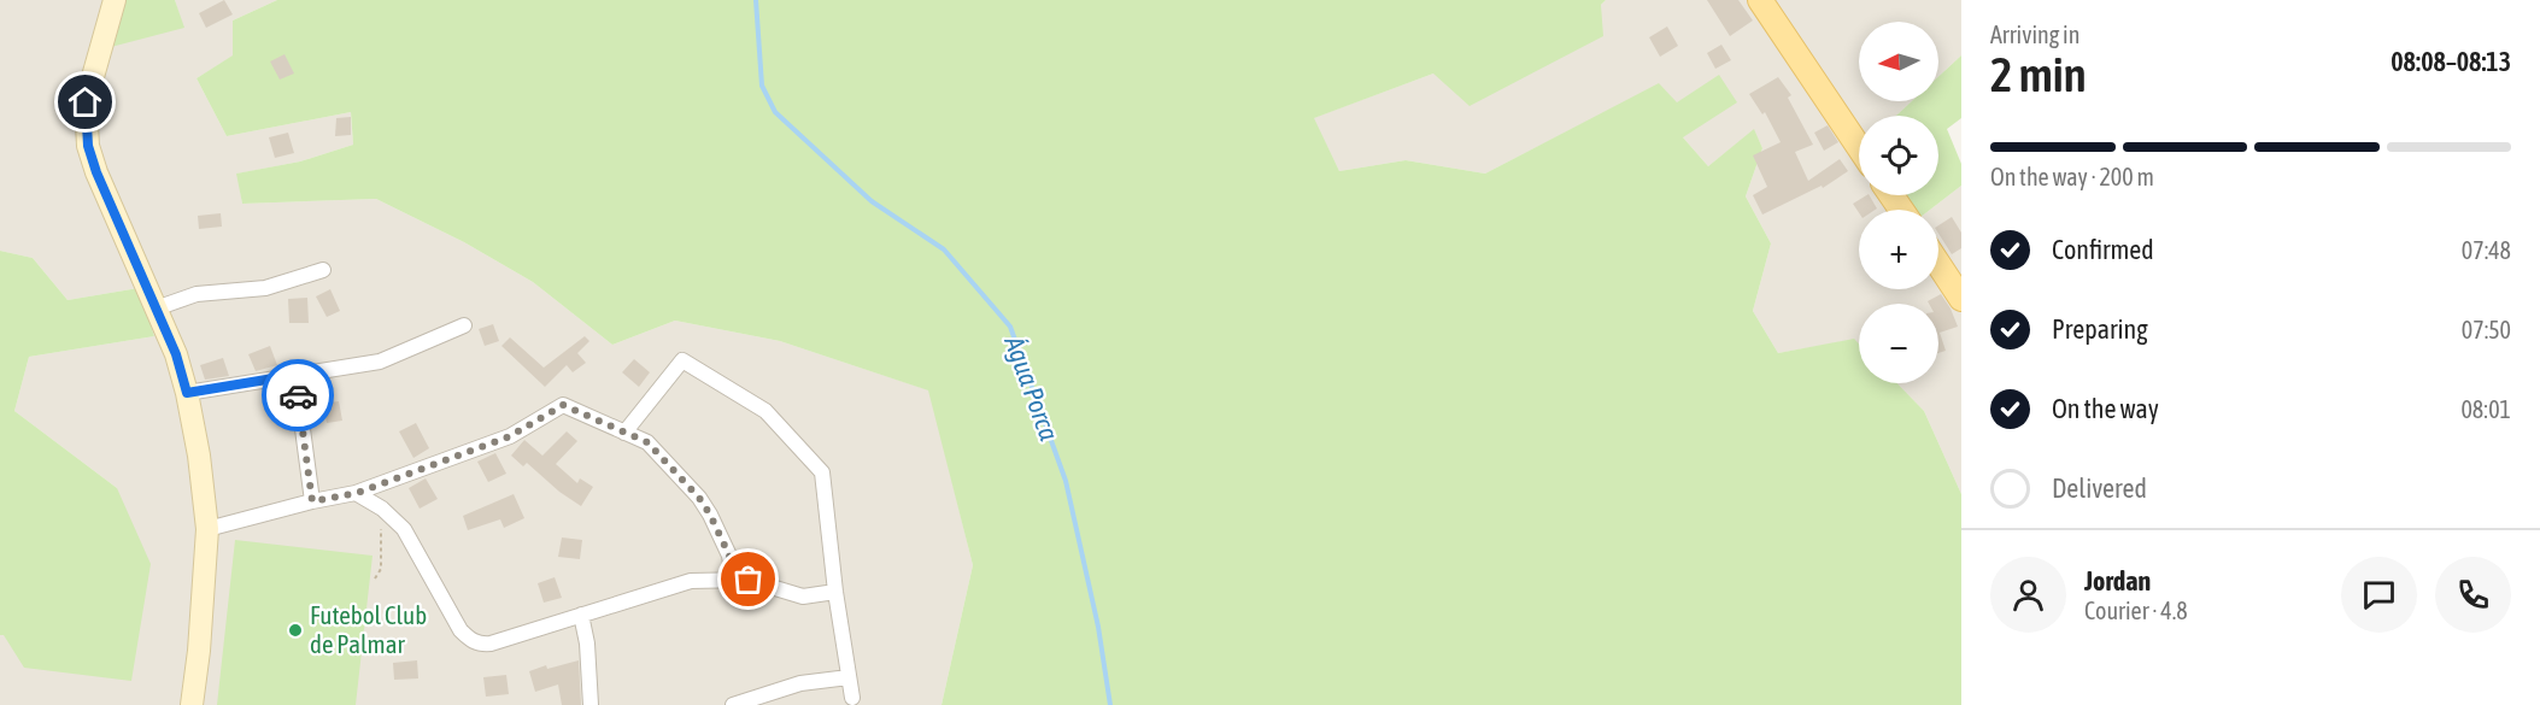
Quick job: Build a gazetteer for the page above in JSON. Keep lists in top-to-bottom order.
{
  "water": ["Água Porca"],
  "places": ["Futebol Club de Palmar"],
  "north": "left",
  "page": {
    "heading": ["2 min", "Arriving in", "08:08–08:13"],
    "panel": ["Jordan", "Courier · 4.8"],
    "map_buttons": ["+", "−"],
    "bar": "On the way · 200 m",
    "list": [
      ["Confirmed", "07:48"],
      ["Preparing", "07:50"],
      ["On the way", "08:01"],
      "Delivered"
    ]
  }
}
